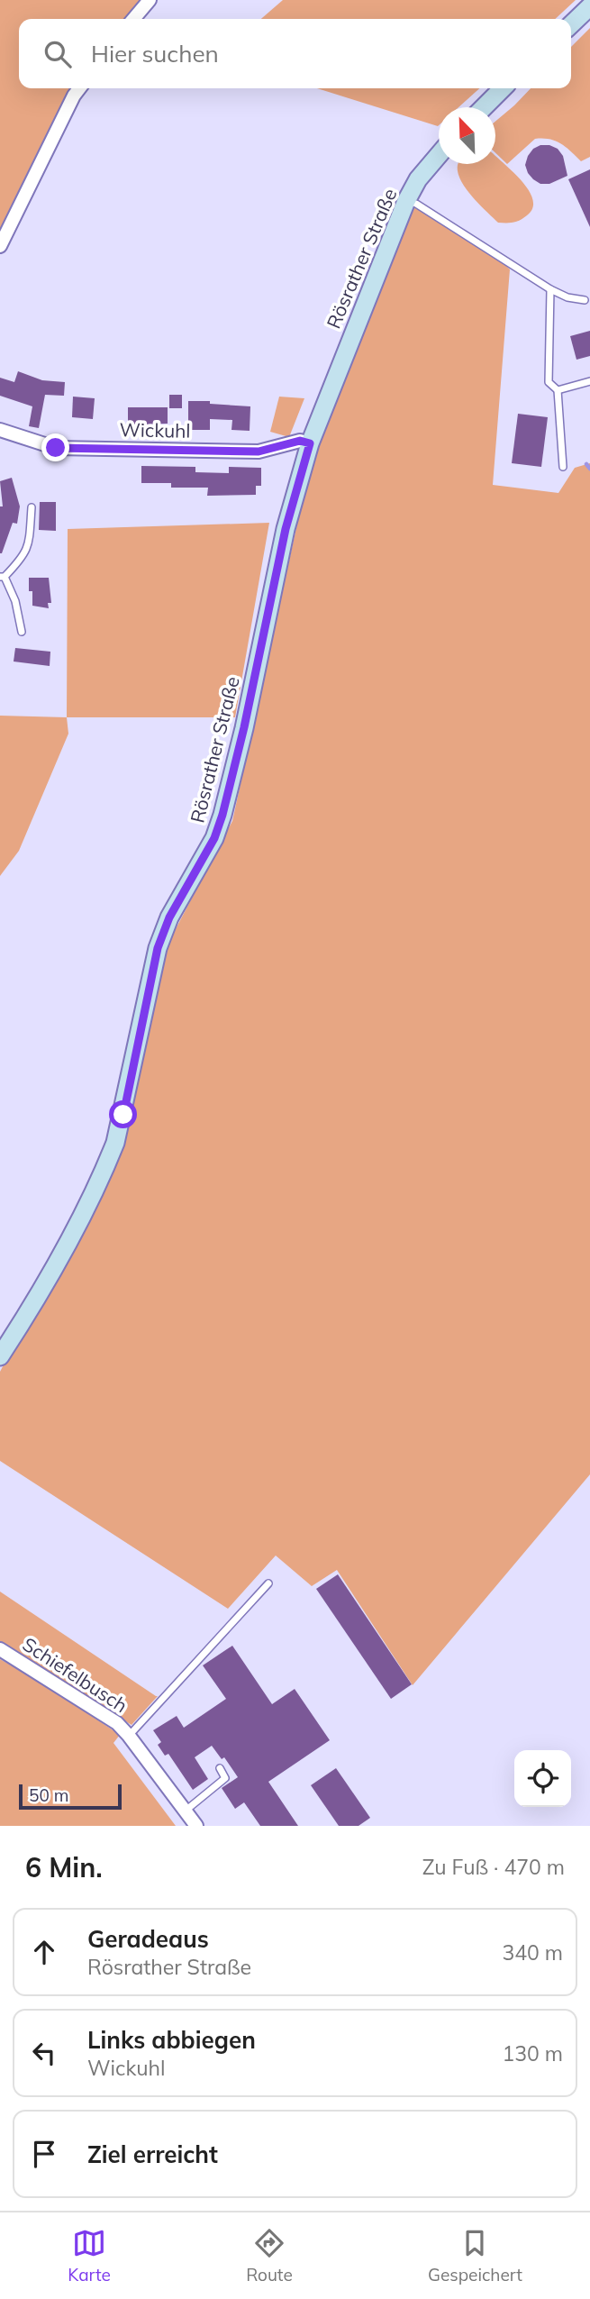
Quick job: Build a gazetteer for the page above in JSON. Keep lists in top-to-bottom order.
{
  "streets": {
    "street": ["Rösrather Straße", "Wickuhl", "Schiefelbusch"]
  },
  "crossings": [
    ["Rösrather Straße", "Wickuhl"]
  ],
  "scale_bar": "50 m",
  "north": "top left",
  "page": {
    "search": "Hier suchen",
    "scale": "50 m",
    "heading": ["6 Min.", "Zu Fuß · 470 m"],
    "list": [
      ["Geradeaus", "Rösrather Straße", "340 m"],
      ["Links abbiegen", "Wickuhl", "130 m"],
      "Ziel erreicht"
    ],
    "nav": ["Karte", "Route", "Gespeichert"]
  }
}
